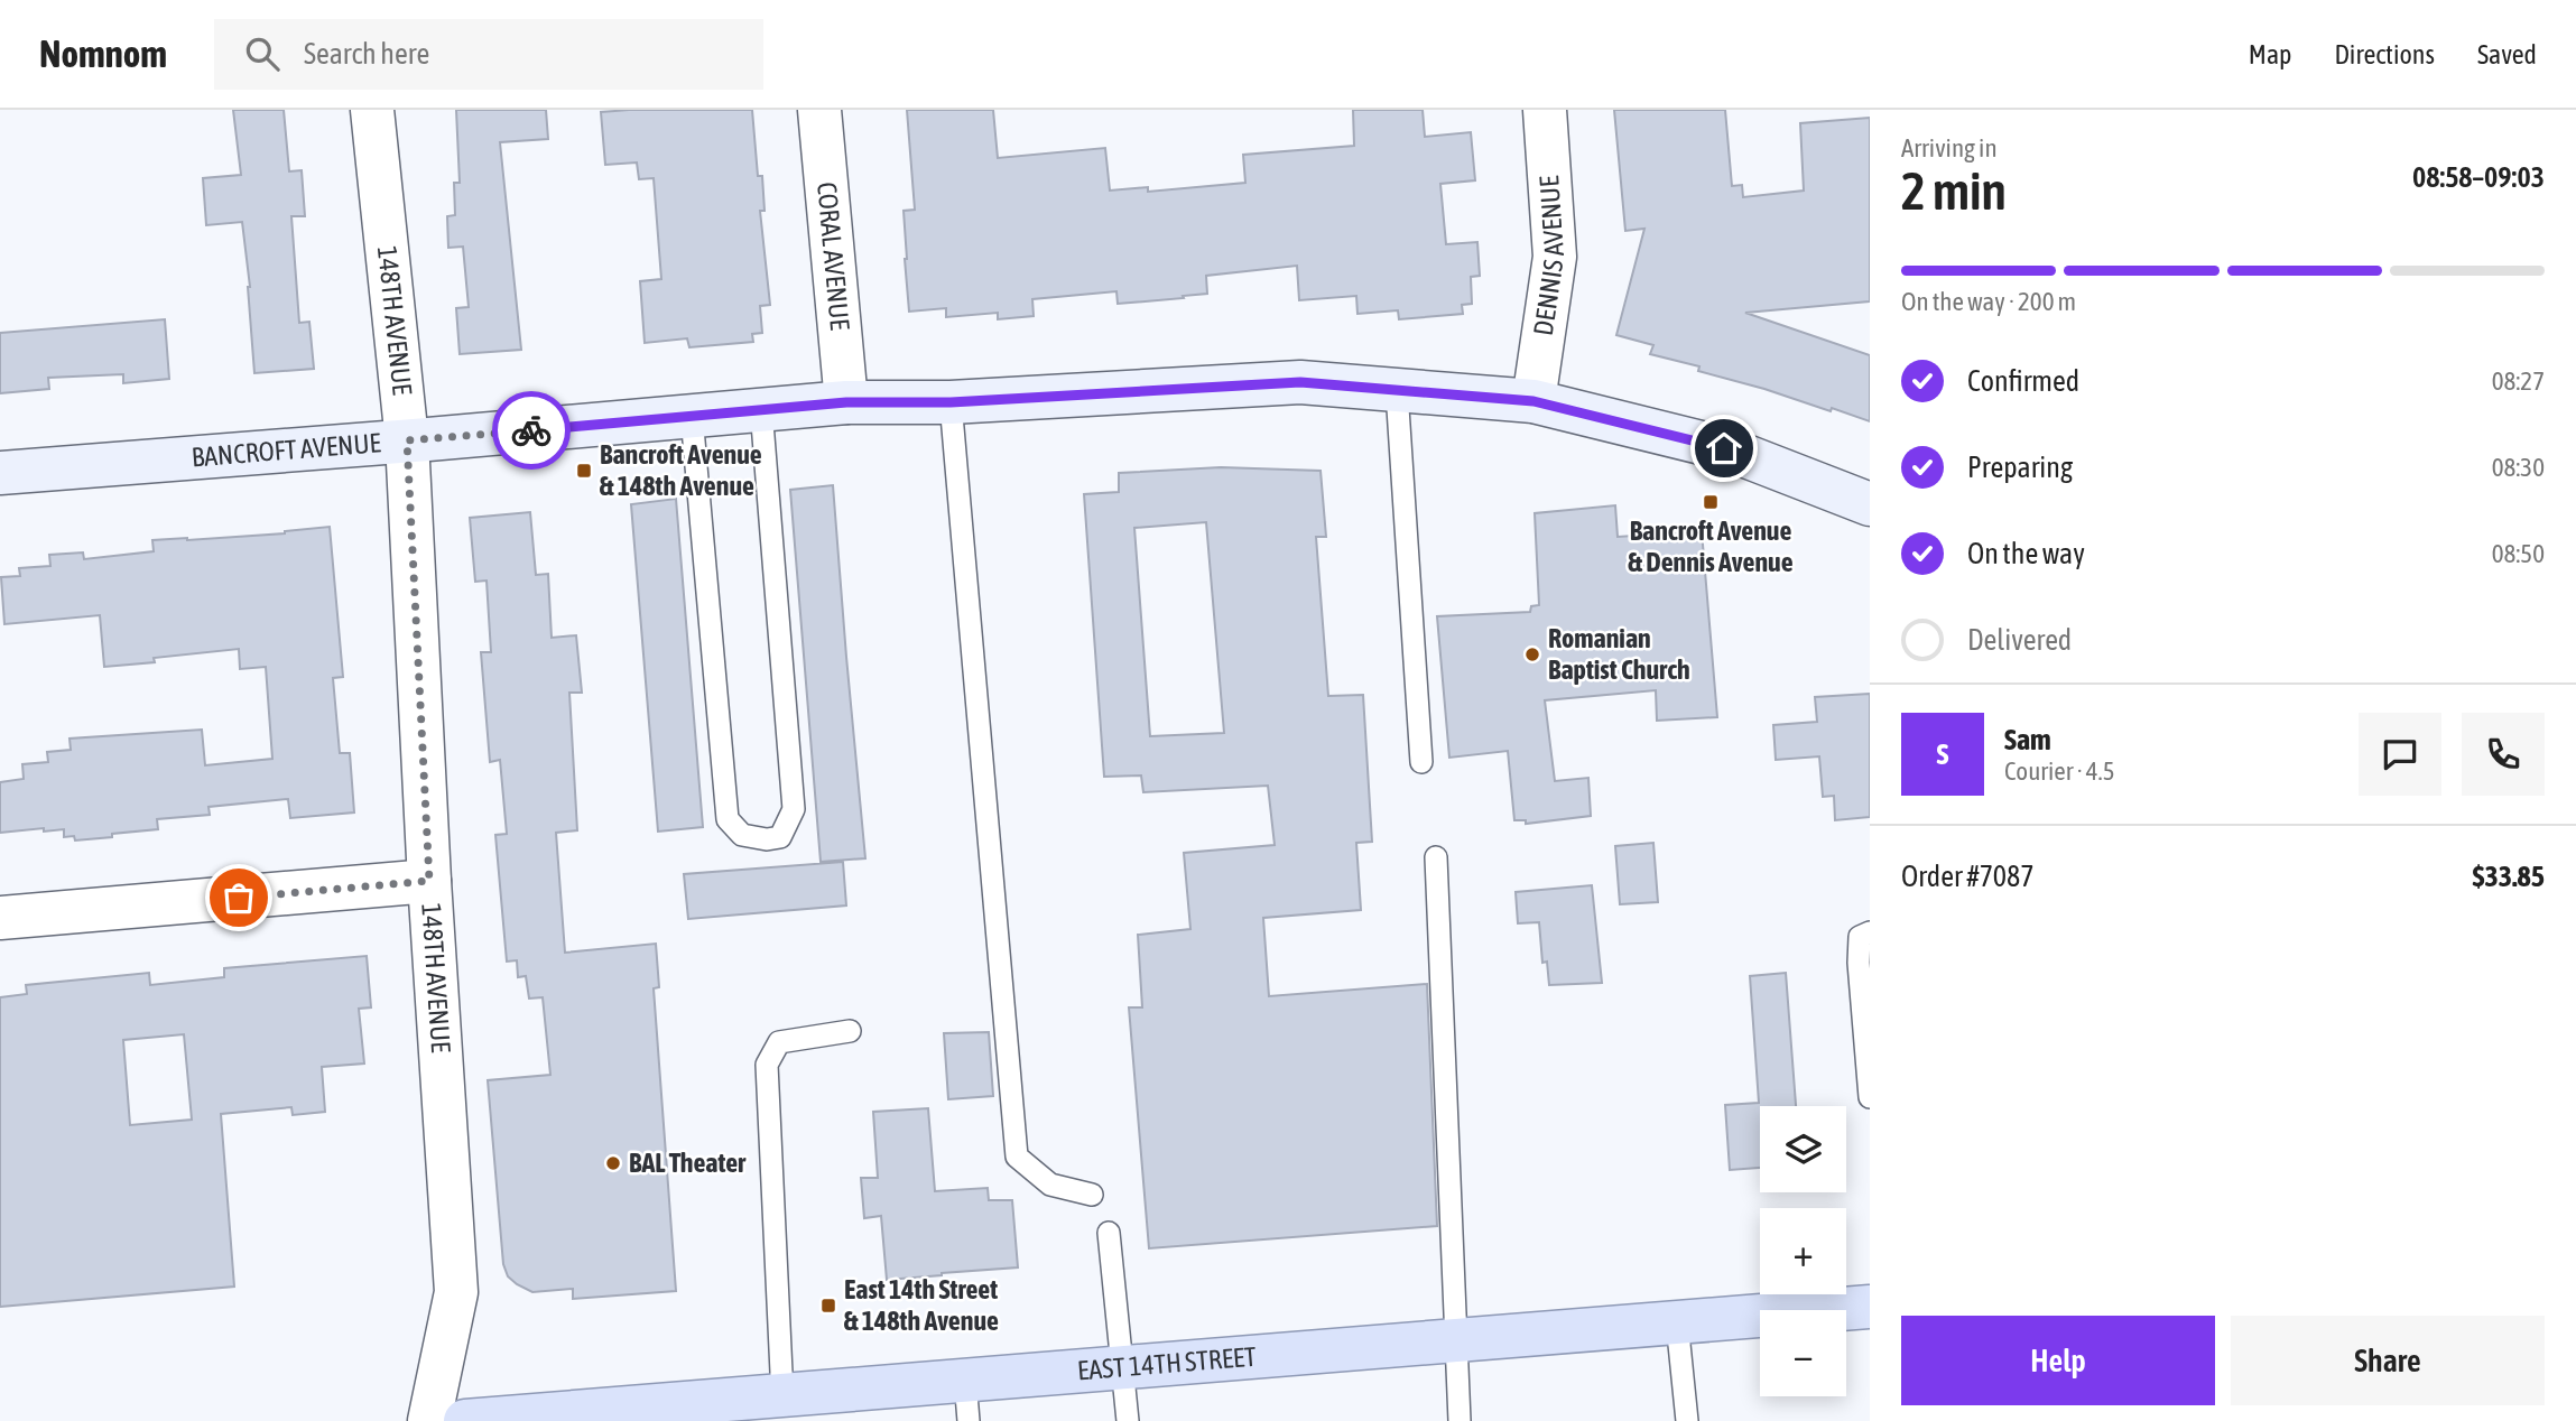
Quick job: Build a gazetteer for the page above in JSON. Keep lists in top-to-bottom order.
{
  "streets": {
    "main road": ["BANCROFT AVENUE", "EAST 14TH STREET"],
    "street": ["DENNIS AVENUE", "CORAL AVENUE", "148TH AVENUE"]
  },
  "crossings": [
    ["DENNIS AVENUE", "BANCROFT AVENUE"],
    ["CORAL AVENUE", "BANCROFT AVENUE"],
    ["148TH AVENUE", "BANCROFT AVENUE"]
  ],
  "places": {
    "transit": ["Bancroft Avenue & 148th Avenue", "Bancroft Avenue & Dennis Avenue", "East 14th Street & 148th Avenue"],
    "other": ["Romanian Baptist Church", "BAL Theater"]
  },
  "page": {
    "header": "Nomnom",
    "search": "Search here",
    "nav": ["Map", "Directions", "Saved"],
    "heading": ["2 min", "Arriving in", "08:58–09:03"],
    "panel": [
      "Sam",
      "Courier · 4.5",
      "Order #7087",
      "$33.85"
    ],
    "bar": "On the way · 200 m",
    "list": [
      ["Confirmed", "08:27"],
      ["Preparing", "08:30"],
      ["On the way", "08:50"],
      "Delivered"
    ],
    "round": "S",
    "map_buttons": ["+", "−"],
    "buttons": ["Help", "Share"]
  }
}
